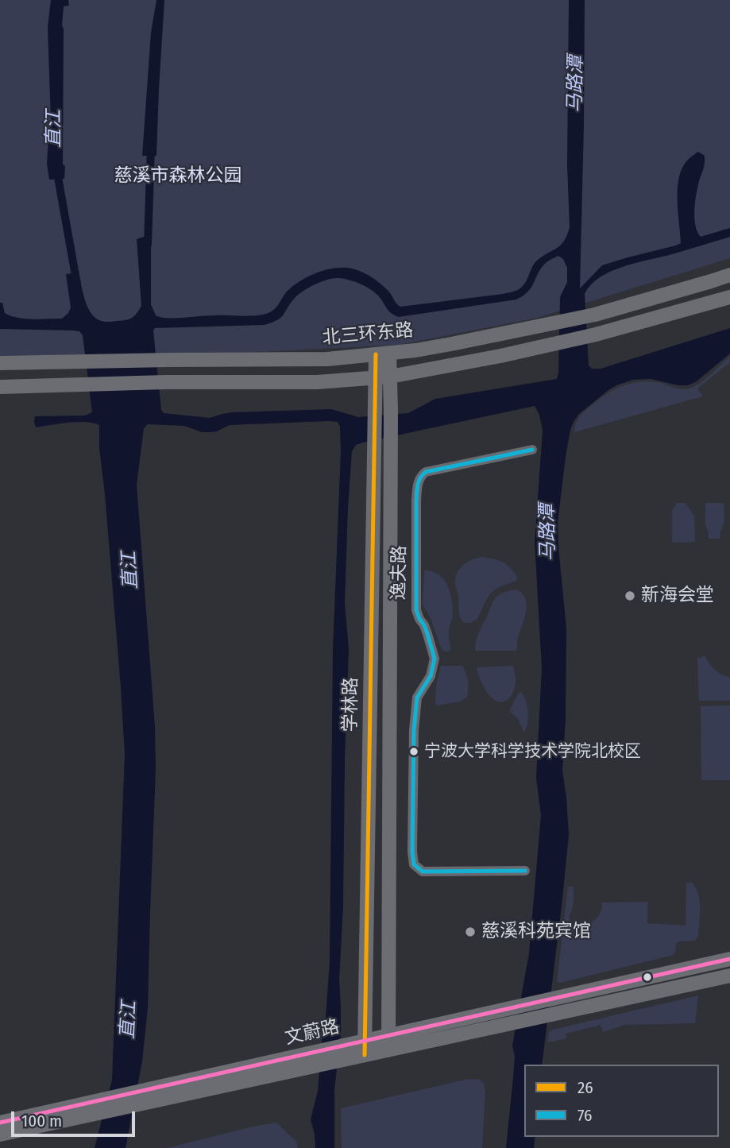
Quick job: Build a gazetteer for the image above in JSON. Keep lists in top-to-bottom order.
{
  "streets": {
    "main road": ["北三环东路", "学林路", "文蔚路"],
    "street": ["逸夫路"]
  },
  "crossings": [
    ["北三环东路", "学林路"],
    ["学林路", "文蔚路"]
  ],
  "water": ["马路潭", "直江"],
  "parks": ["慈溪市森林公园"],
  "places": ["新海会堂", "宁波大学科学技术学院北校区", "慈溪科苑宾馆"],
  "lines": ["transit line 26", "transit line 76"],
  "legend": ["26", "76"],
  "scale_bar": "100 m"
}
